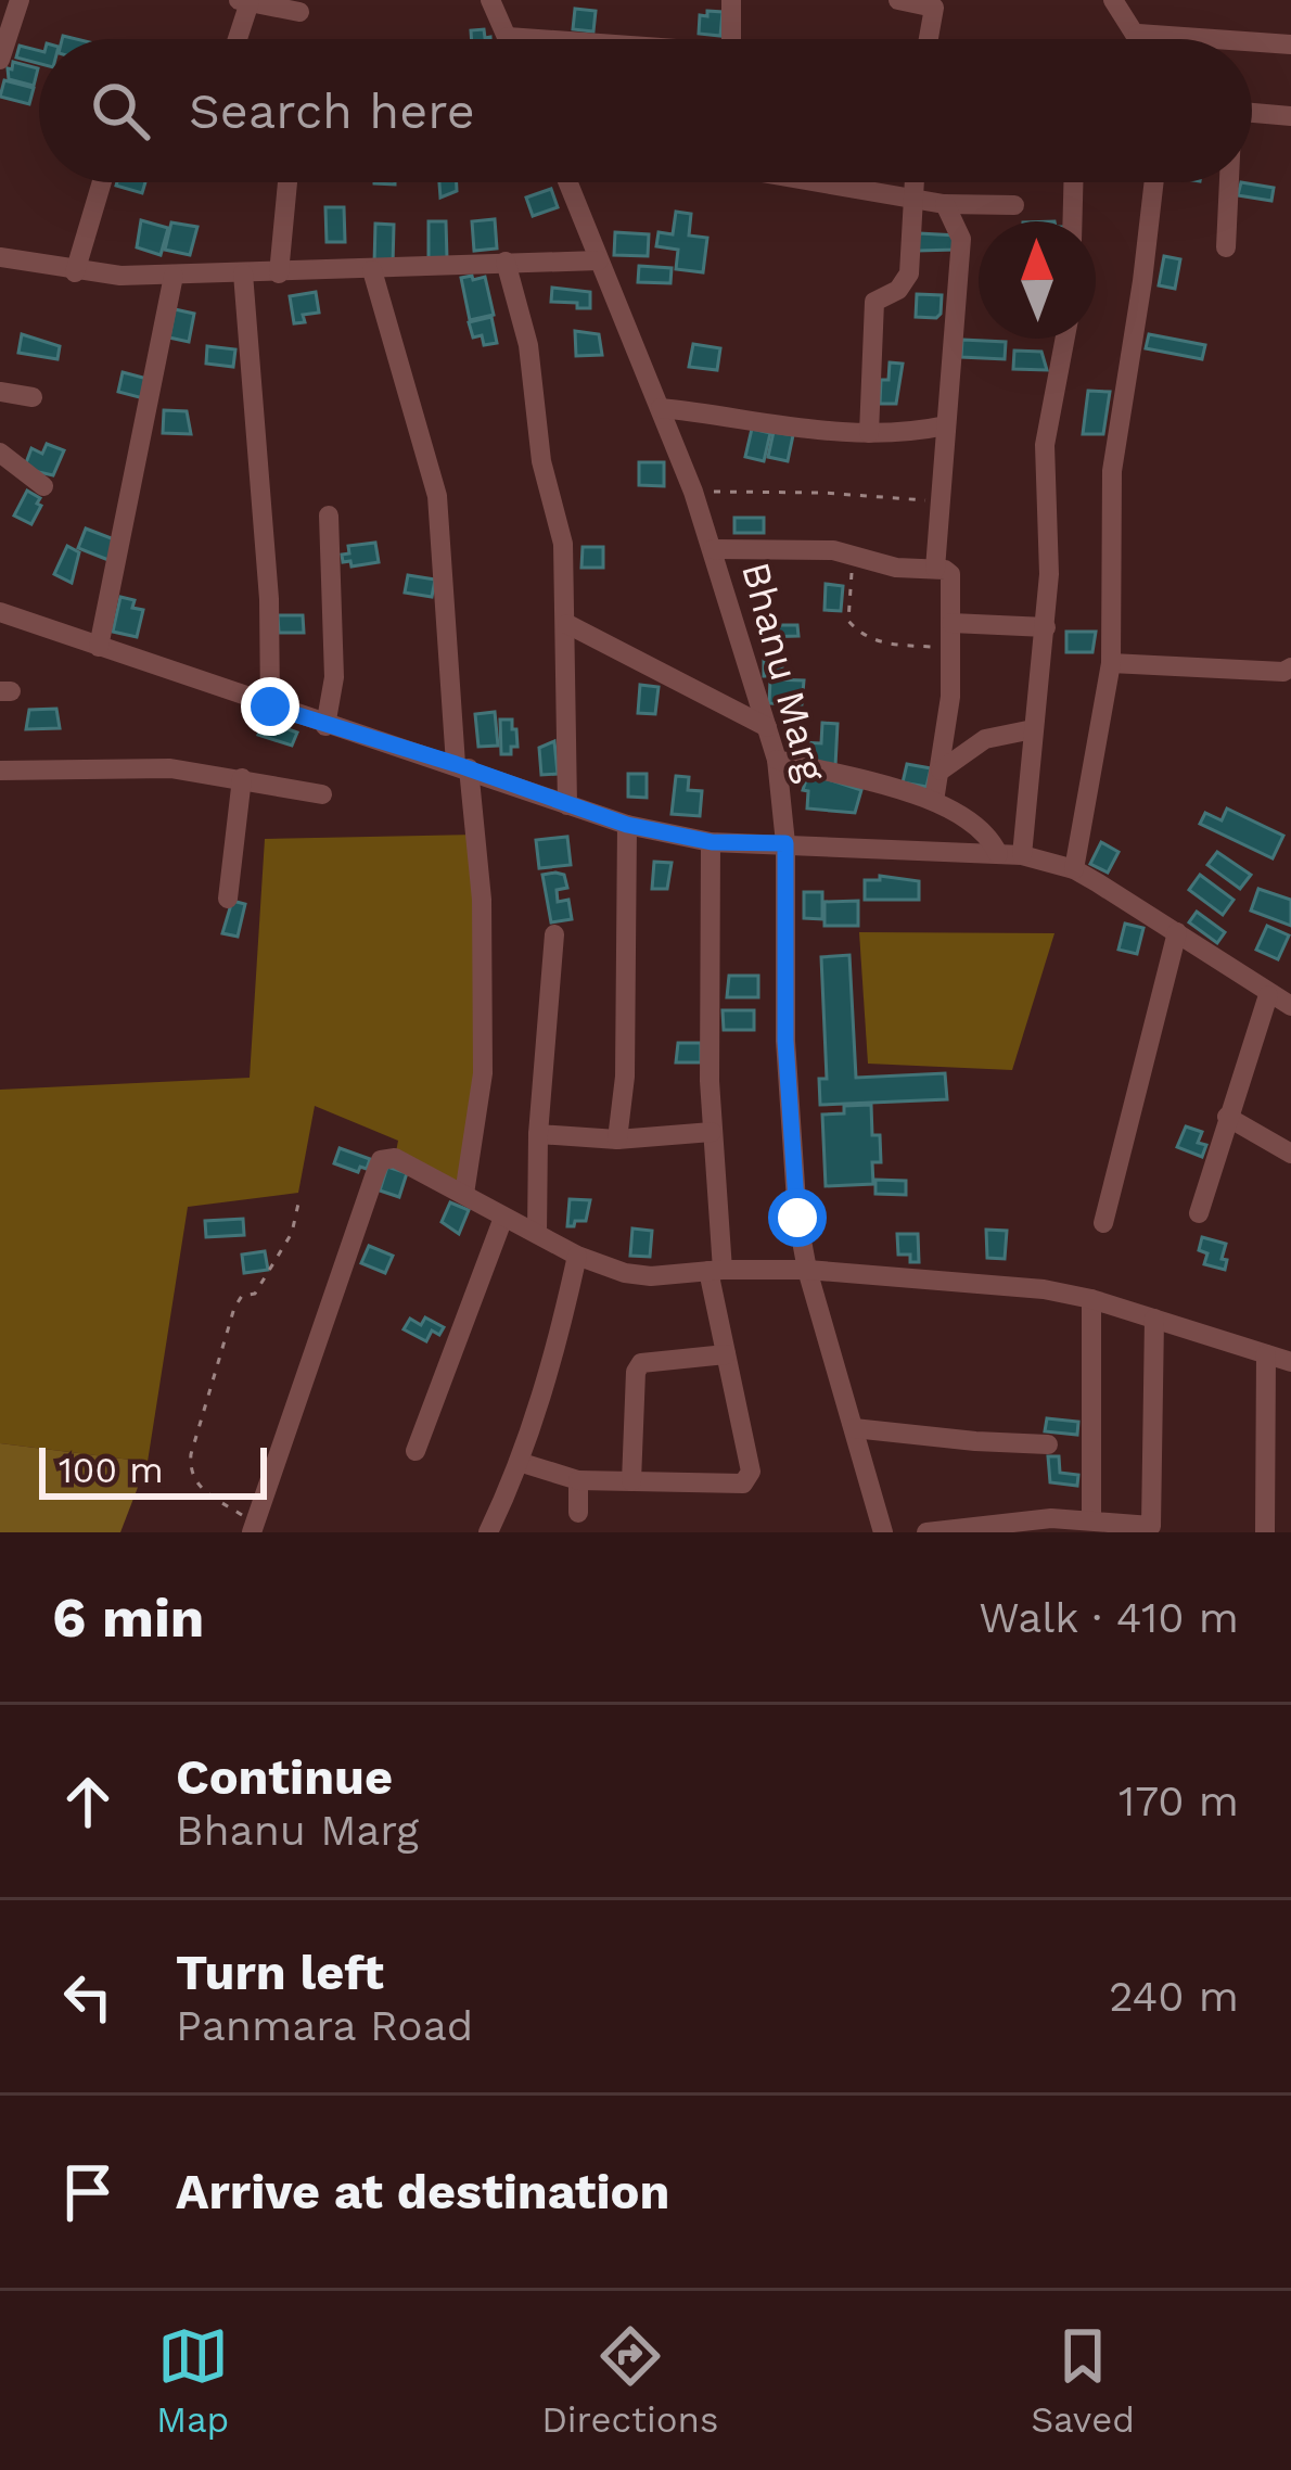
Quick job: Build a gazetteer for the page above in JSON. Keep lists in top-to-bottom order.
{
  "streets": {
    "street": ["Bhanu Marg"]
  },
  "scale_bar": "100 m",
  "north": "top",
  "page": {
    "search": "Search here",
    "scale": "100 m",
    "heading": ["6 min", "Walk · 410 m"],
    "list": [
      ["Continue", "Bhanu Marg", "170 m"],
      ["Turn left", "Panmara Road", "240 m"],
      "Arrive at destination"
    ],
    "nav": ["Map", "Directions", "Saved"]
  }
}
